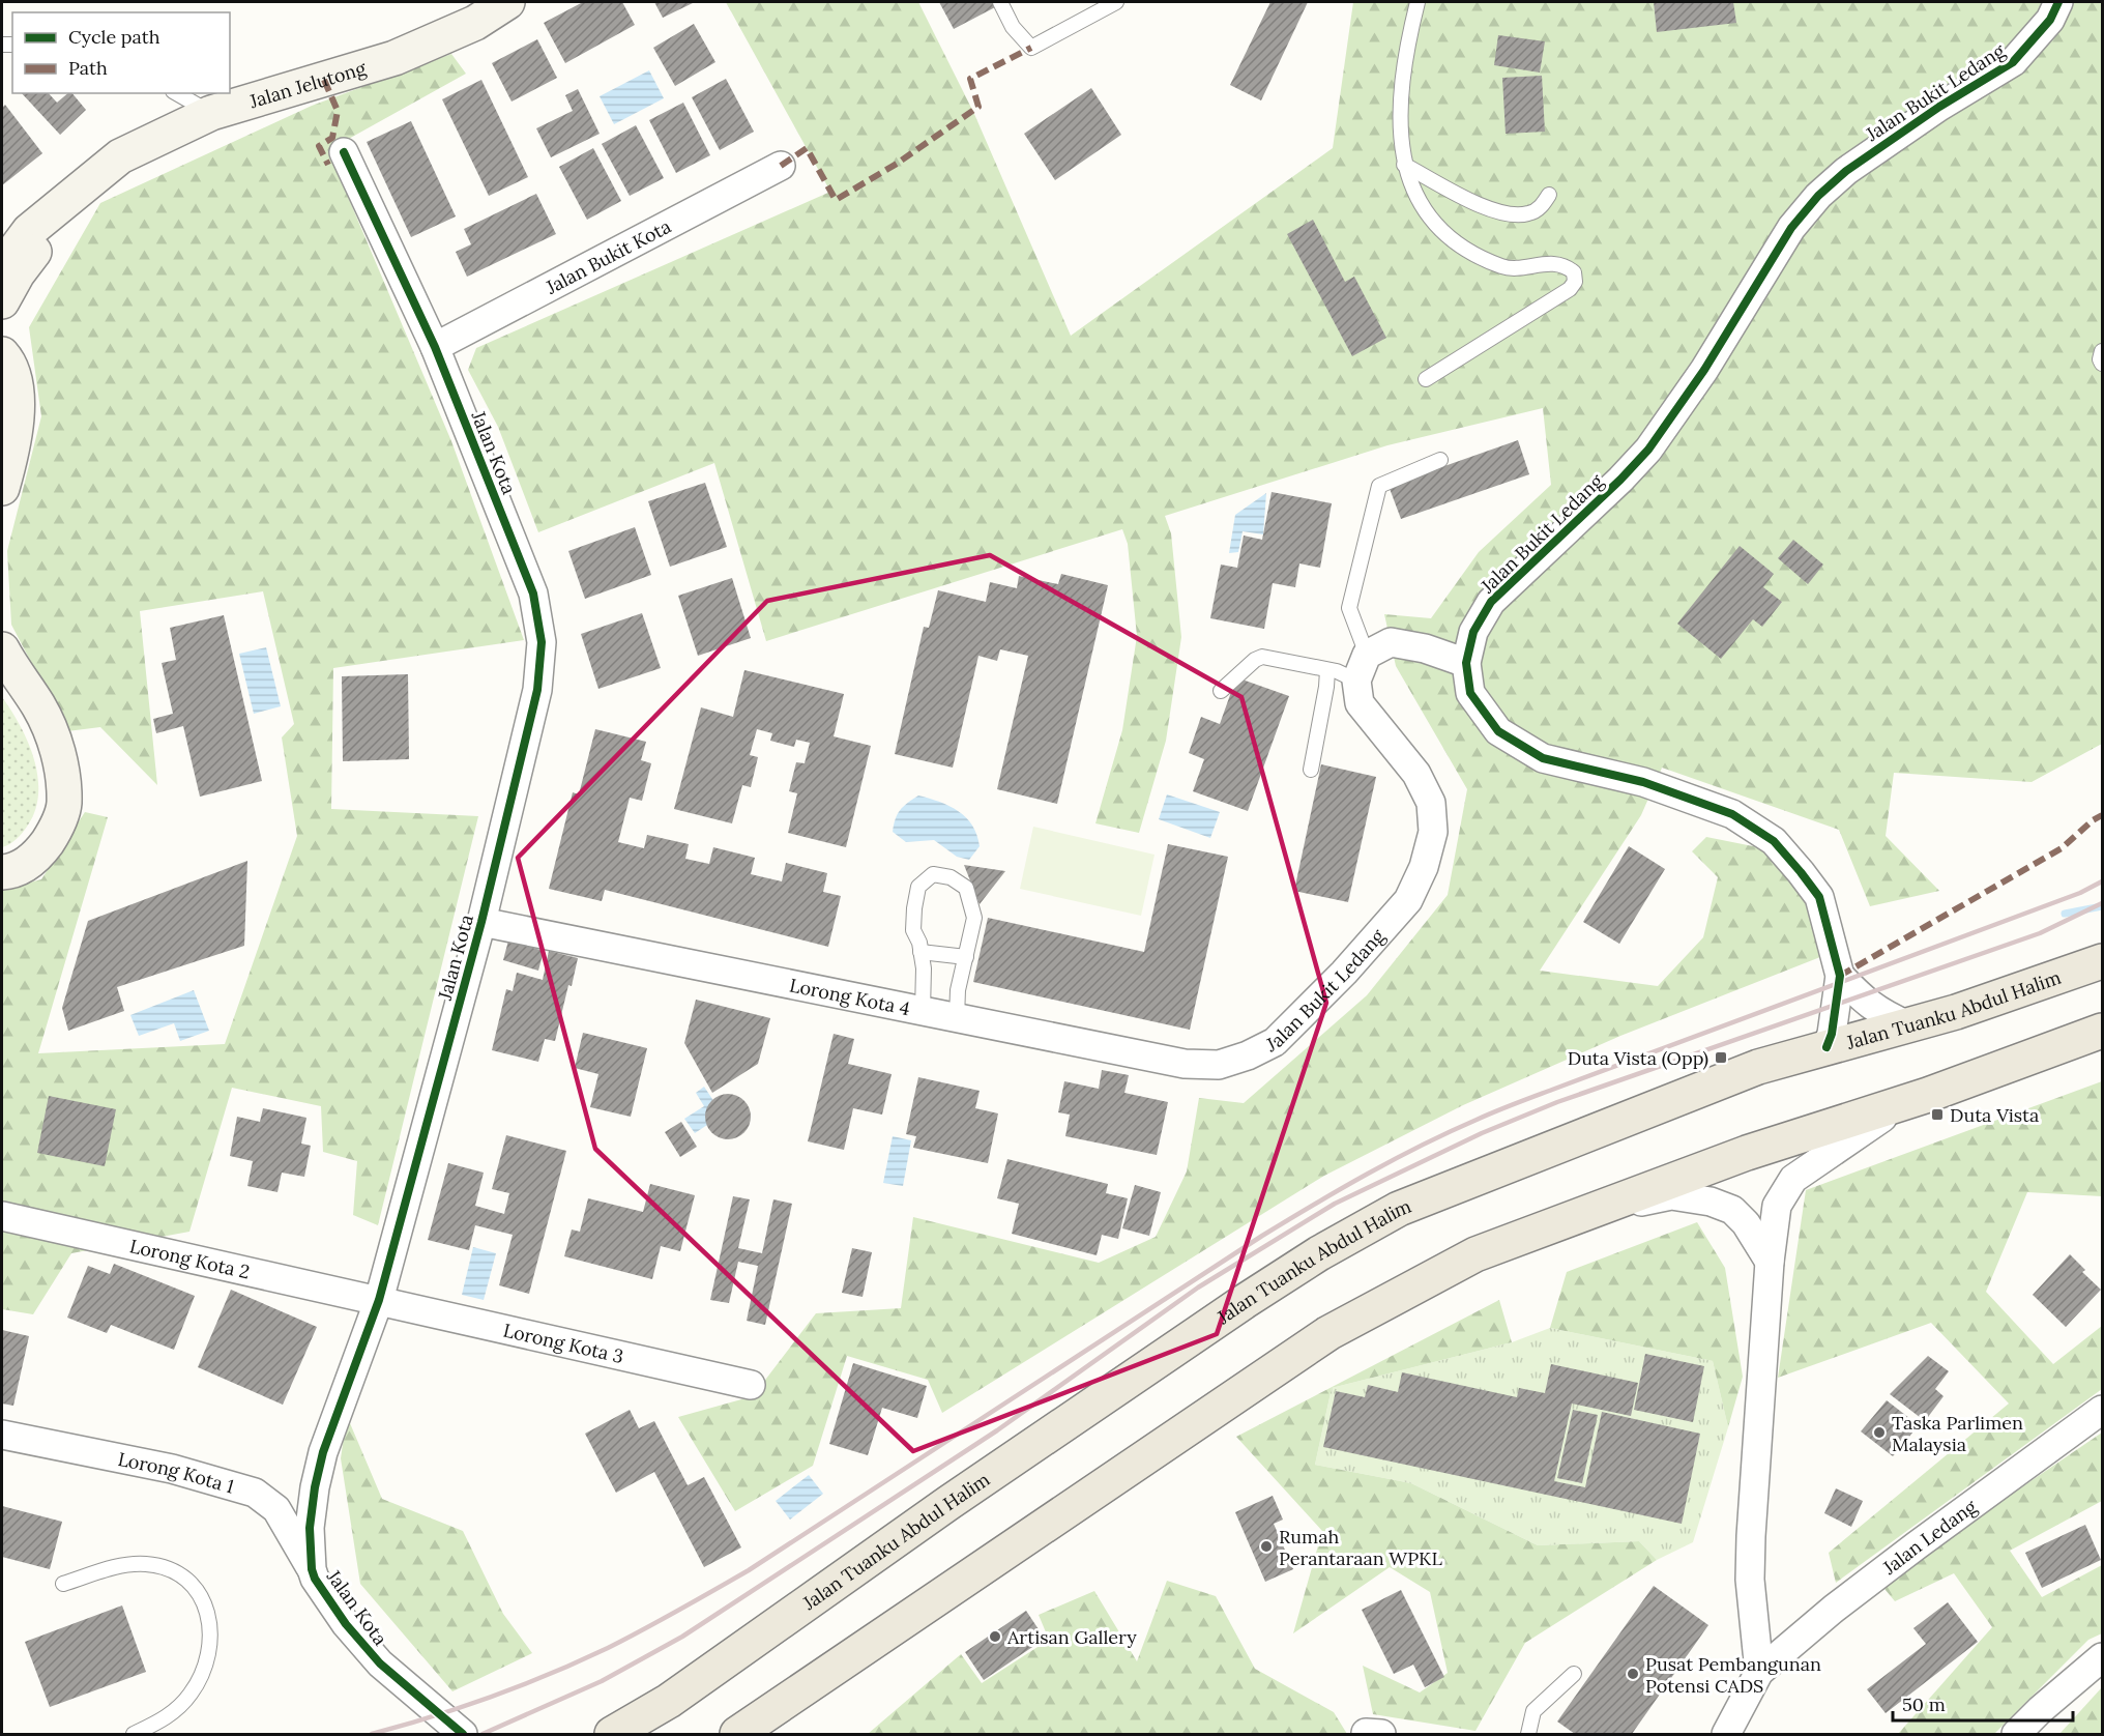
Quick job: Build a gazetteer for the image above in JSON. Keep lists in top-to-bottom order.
{
  "streets": {
    "main road": ["Jalan Tuanku Abdul Halim"],
    "street": [
      "Jalan Jelutong",
      "Jalan Bukit Ledang",
      "Jalan Bukit Kota",
      "Jalan Kota",
      "Lorong Kota 4",
      "Lorong Kota 2",
      "Lorong Kota 3",
      "Lorong Kota 1",
      "Jalan Ledang"
    ]
  },
  "crossings": [
    ["Jalan Bukit Ledang", "Lorong Kota 4"],
    ["Jalan Bukit Ledang", "Jalan Tuanku Abdul Halim"],
    ["Jalan Bukit Kota", "Jalan Kota"],
    ["Jalan Kota", "Lorong Kota 4"],
    ["Jalan Kota", "Lorong Kota 2"],
    ["Jalan Kota", "Lorong Kota 3"],
    ["Jalan Kota", "Lorong Kota 1"],
    ["Lorong Kota 2", "Lorong Kota 3"]
  ],
  "places": {
    "transit": ["Duta Vista (Opp)", "Duta Vista"],
    "other": [
      "Taska Parlimen Malaysia",
      "Rumah Perantaraan WPKL",
      "Artisan Gallery",
      "Pusat Pembangunan Potensi CADS"
    ]
  },
  "legend": ["Cycle path", "Path"],
  "scale_bar": "50 m"
}
